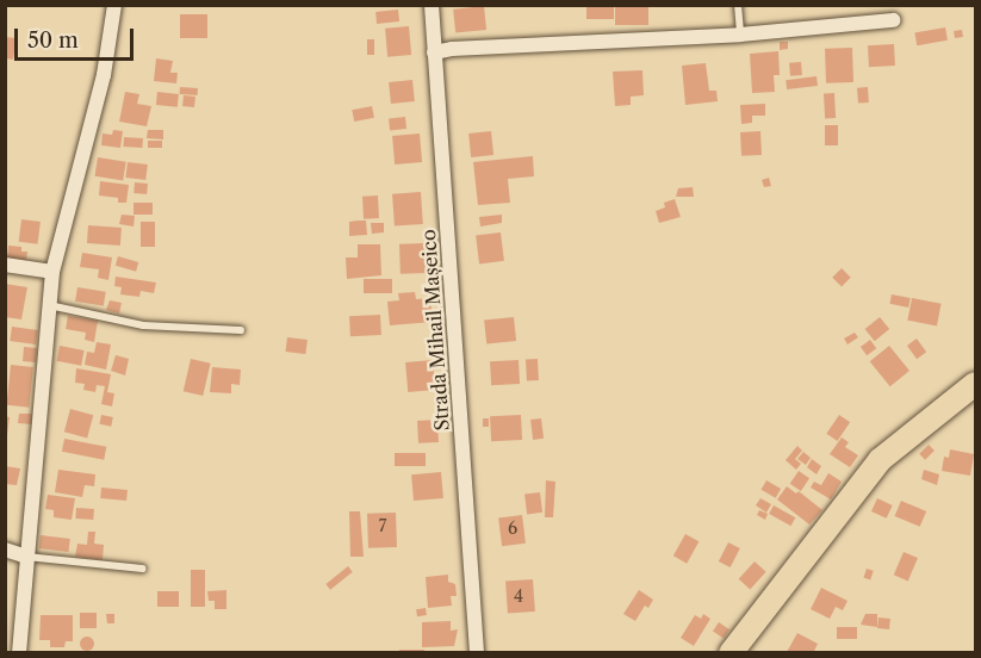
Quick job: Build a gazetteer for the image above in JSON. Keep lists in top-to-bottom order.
{
  "streets": {
    "street": ["Strada Mihail Mașeico"]
  },
  "house_numbers": ["7", "6", "4"],
  "scale_bar": "50 m"
}
